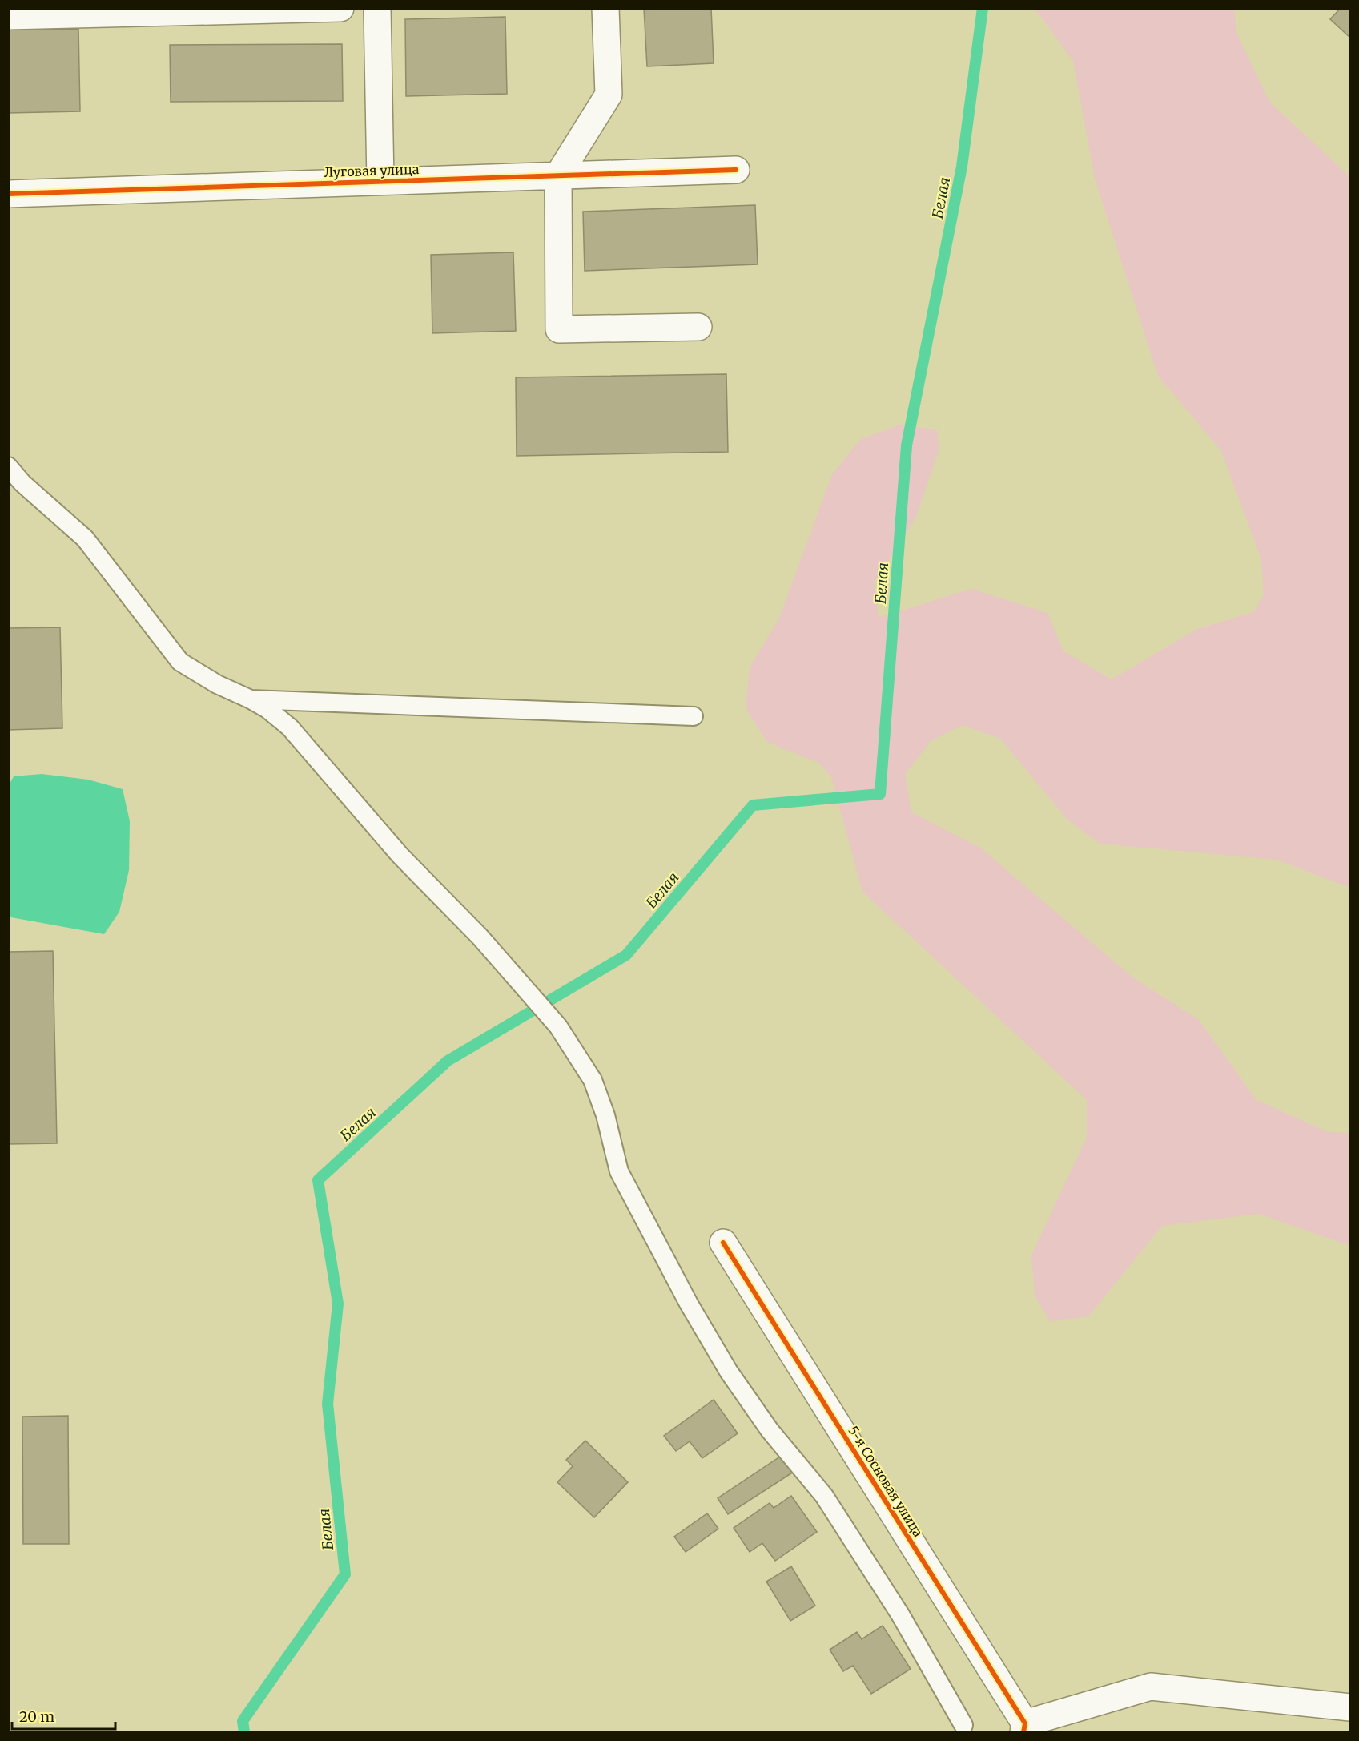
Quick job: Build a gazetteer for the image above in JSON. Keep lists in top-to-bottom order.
{
  "streets": {
    "street": ["Луговая улица", "5-я Сосновая улица"]
  },
  "water": ["Белая"],
  "scale_bar": "20 m"
}
